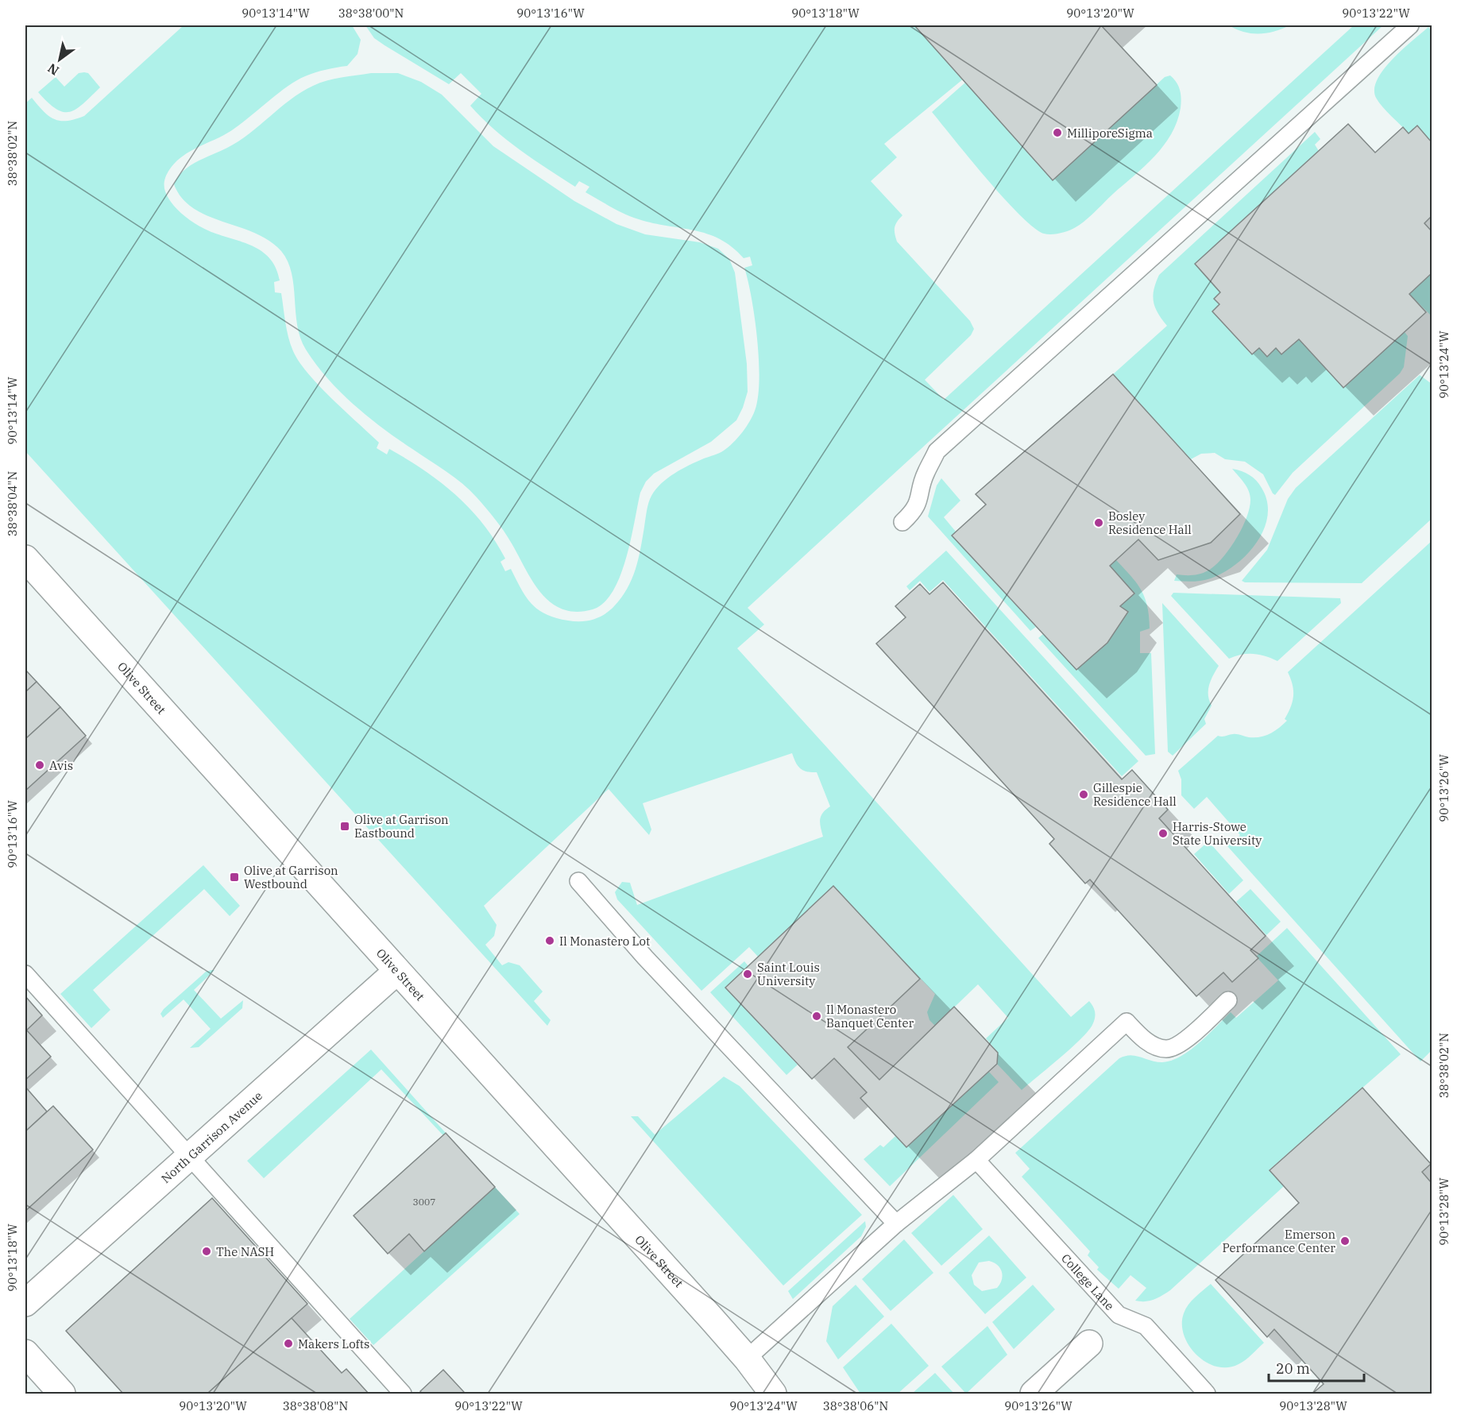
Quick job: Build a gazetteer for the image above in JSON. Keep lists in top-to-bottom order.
{
  "streets": {
    "main road": ["Olive Street", "North Garrison Avenue"],
    "lane": ["College Lane"]
  },
  "crossings": [
    ["Olive Street", "North Garrison Avenue"]
  ],
  "places": {
    "other": [
      "MilliporeSigma",
      "Bosley Residence Hall",
      "Avis",
      "Gillespie Residence Hall",
      "Harris-Stowe State University",
      "Il Monastero Lot",
      "Saint Louis University",
      "Il Monastero Banquet Center",
      "Emerson Performance Center",
      "The NASH",
      "Makers Lofts"
    ],
    "transit": ["Olive at Garrison Eastbound", "Olive at Garrison Westbound"]
  },
  "house_numbers": ["3007"],
  "scale_bar": "20 m",
  "north": "bottom left",
  "coordinates": [
    "90°13'14\"W",
    "38°38'00\"N",
    "90°13'16\"W",
    "90°13'18\"W",
    "90°13'20\"W",
    "90°13'22\"W",
    "38°38'02\"N",
    "90°13'24\"W",
    "38°38'04\"N",
    "90°13'26\"W",
    "90°13'28\"W",
    "38°38'08\"N",
    "38°38'06\"N"
  ]
}
